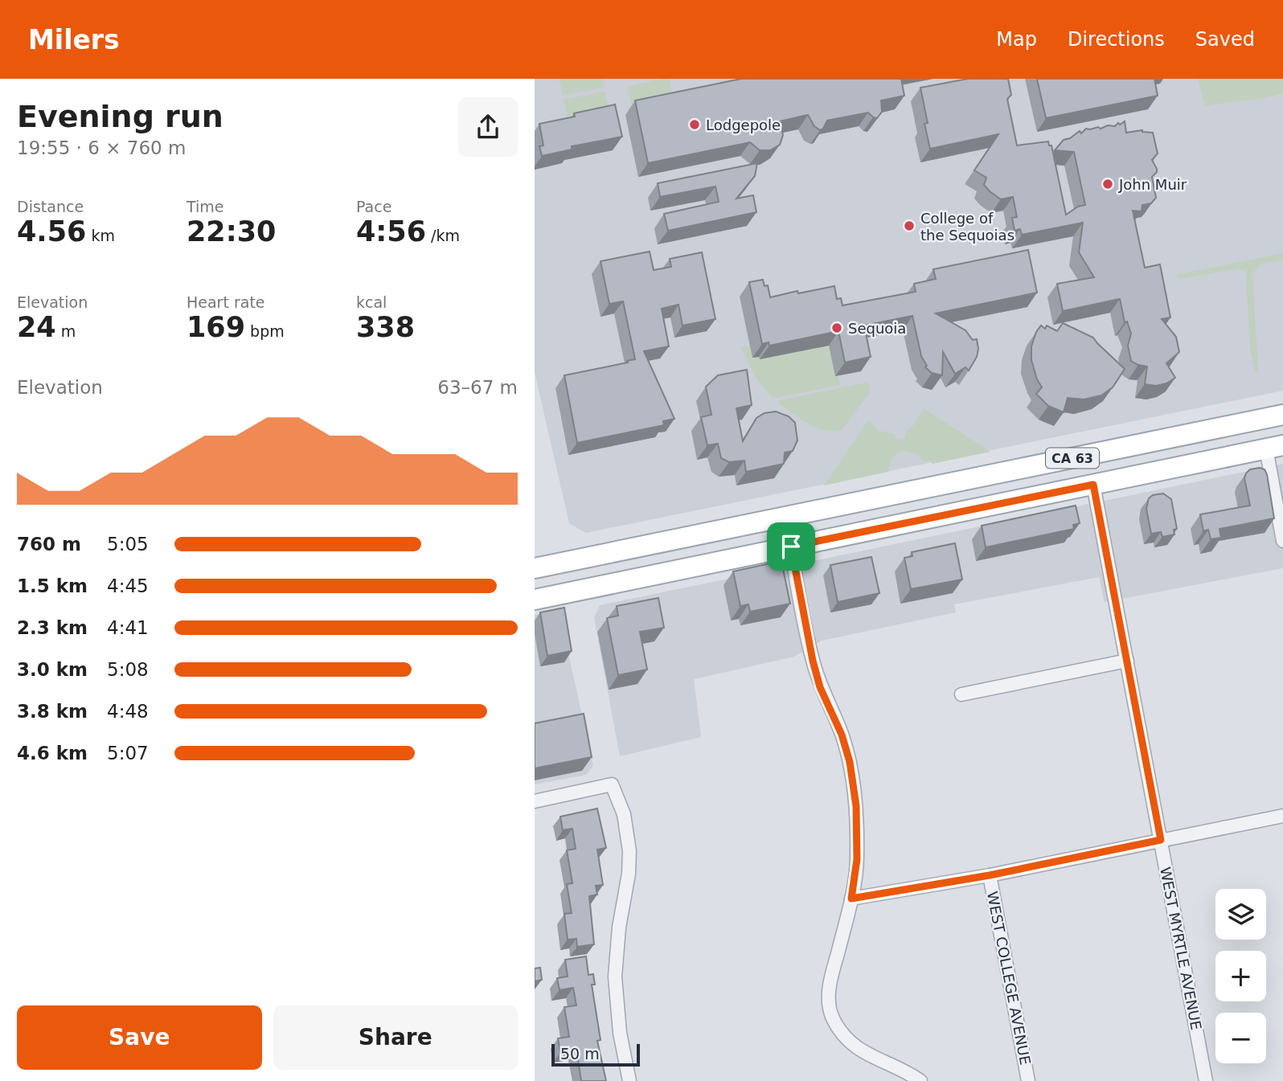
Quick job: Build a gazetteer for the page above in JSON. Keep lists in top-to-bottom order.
{
  "streets": {
    "main road": ["CA 63"],
    "street": ["WEST MYRTLE AVENUE", "WEST COLLEGE AVENUE"]
  },
  "crossings": [
    ["CA 63", "WEST MYRTLE AVENUE"]
  ],
  "places": [
    "Lodgepole",
    "John Muir",
    "College of the Sequoias",
    "Sequoia"
  ],
  "scale_bar": "50 m",
  "page": {
    "header": "Milers",
    "nav": ["Map", "Directions", "Saved"],
    "heading": ["Evening run", "19:55 · 6 × 760 m"],
    "stats": [
      ["Distance", "4.56 km"],
      ["Time", "22:30"],
      ["Pace", "4:56 /km"],
      ["Elevation", "24 m"],
      ["Heart rate", "169 bpm"],
      ["kcal", "338"]
    ],
    "chart": ["Elevation", "63–67 m"],
    "list": [
      {
        "name": "760 m",
        "note": "5:05"
      },
      {
        "name": "1.5 km",
        "note": "4:45"
      },
      {
        "name": "2.3 km",
        "note": "4:41"
      },
      {
        "name": "3.0 km",
        "note": "5:08"
      },
      {
        "name": "3.8 km",
        "note": "4:48"
      },
      {
        "name": "4.6 km",
        "note": "5:07"
      }
    ],
    "map_buttons": ["+", "−"],
    "buttons": ["Save", "Share"],
    "scale": "50 m"
  }
}
